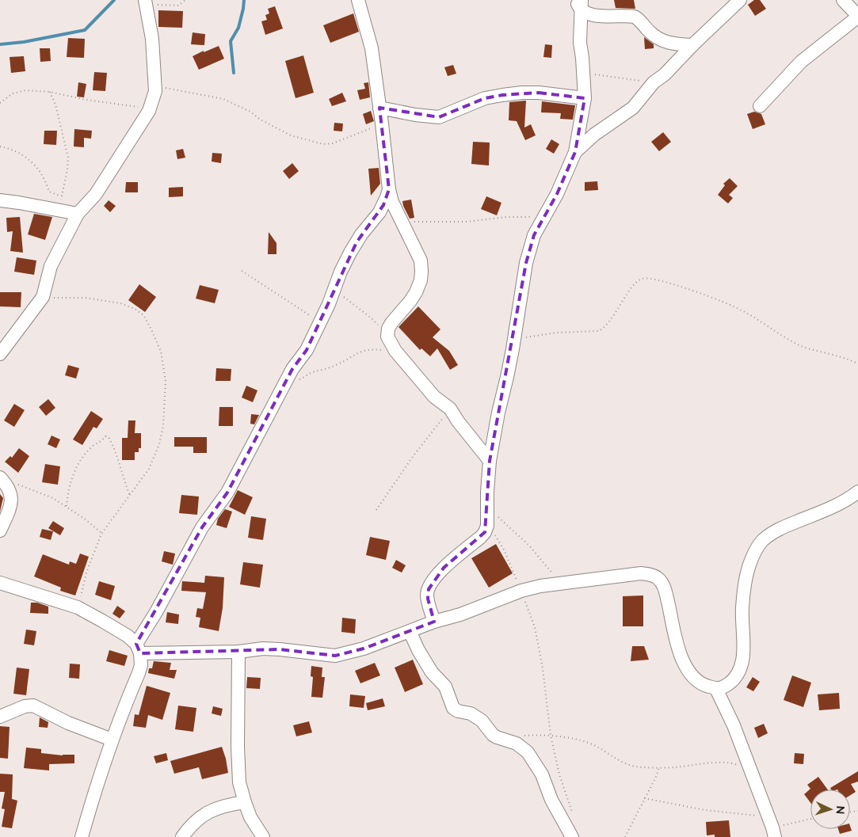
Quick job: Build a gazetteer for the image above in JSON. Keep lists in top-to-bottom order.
{
  "north": "right"
}
